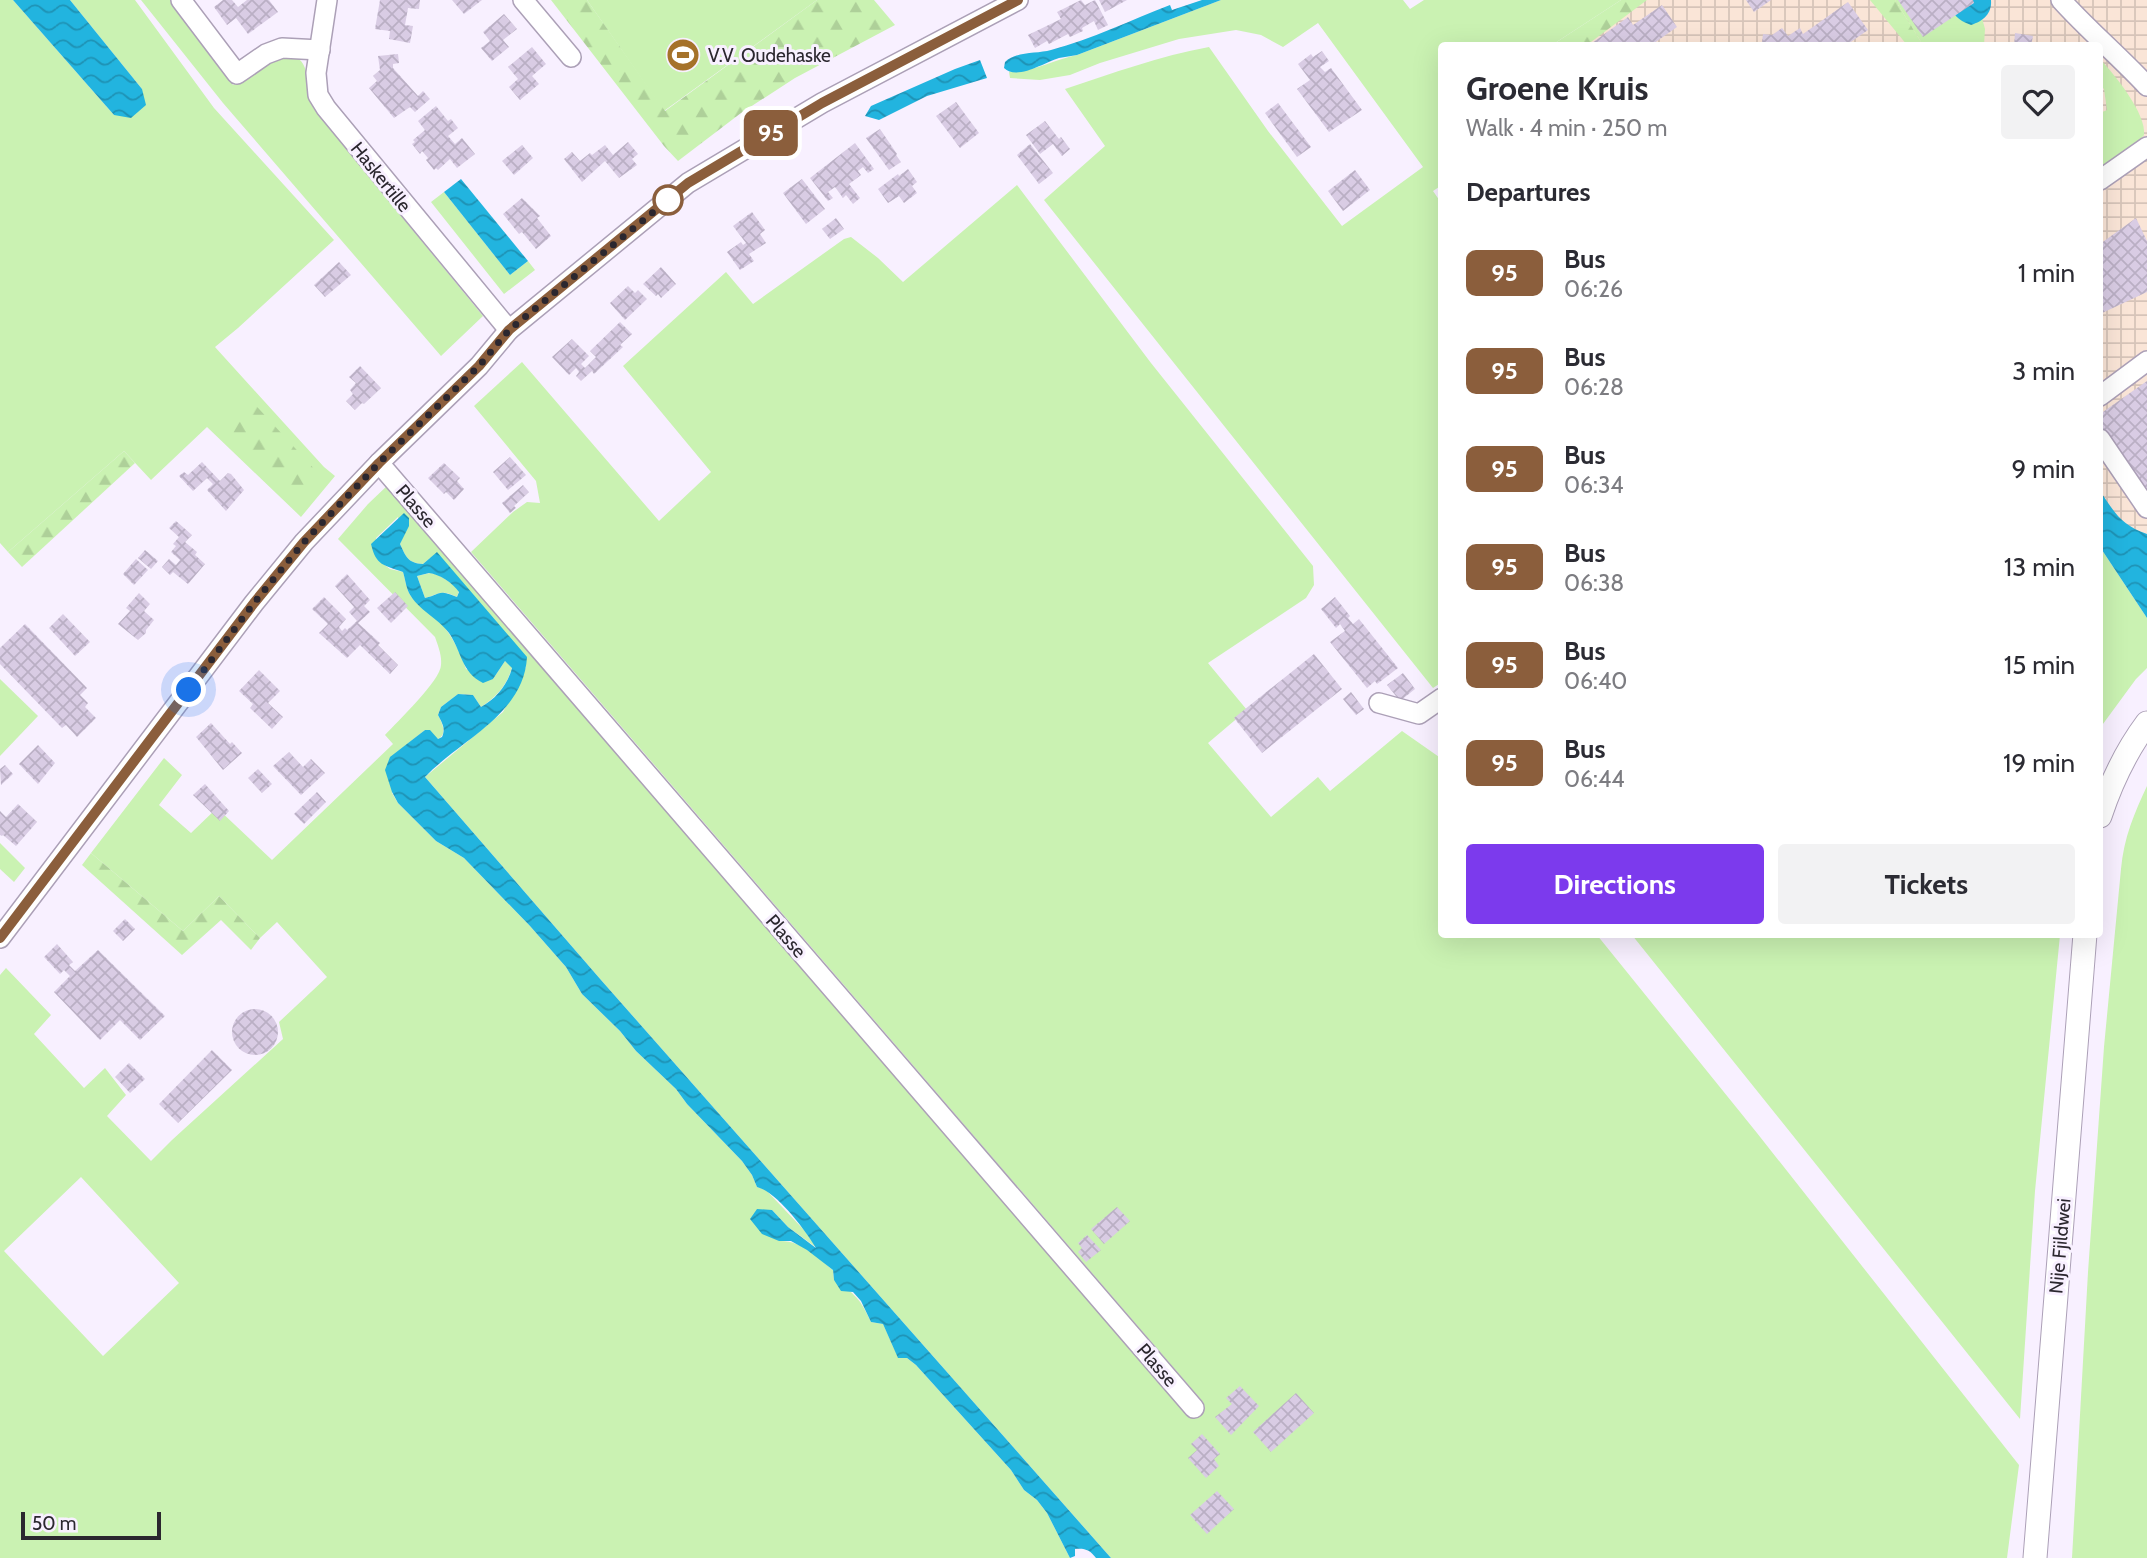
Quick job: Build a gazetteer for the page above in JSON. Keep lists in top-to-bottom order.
{
  "streets": {
    "main road": ["Nije Fjildwei"],
    "street": ["Haskertille", "Plasse"]
  },
  "places": {
    "sports": ["V.V. Oudehaske"]
  },
  "lines": ["bus line 95"],
  "scale_bar": "50 m",
  "page": {
    "on_map": "95",
    "heading": [
      ["Groene Kruis", "Walk · 4 min · 250 m"],
      "Departures"
    ],
    "list": [
      {
        "mark": "95",
        "name": "Bus",
        "note": "06:26",
        "value": "1 min"
      },
      {
        "mark": "95",
        "name": "Bus",
        "note": "06:28",
        "value": "3 min"
      },
      {
        "mark": "95",
        "name": "Bus",
        "note": "06:34",
        "value": "9 min"
      },
      {
        "mark": "95",
        "name": "Bus",
        "note": "06:38",
        "value": "13 min"
      },
      {
        "mark": "95",
        "name": "Bus",
        "note": "06:40",
        "value": "15 min"
      },
      {
        "mark": "95",
        "name": "Bus",
        "note": "06:44",
        "value": "19 min"
      }
    ],
    "buttons": ["Directions", "Tickets"],
    "scale": "50 m"
  }
}
